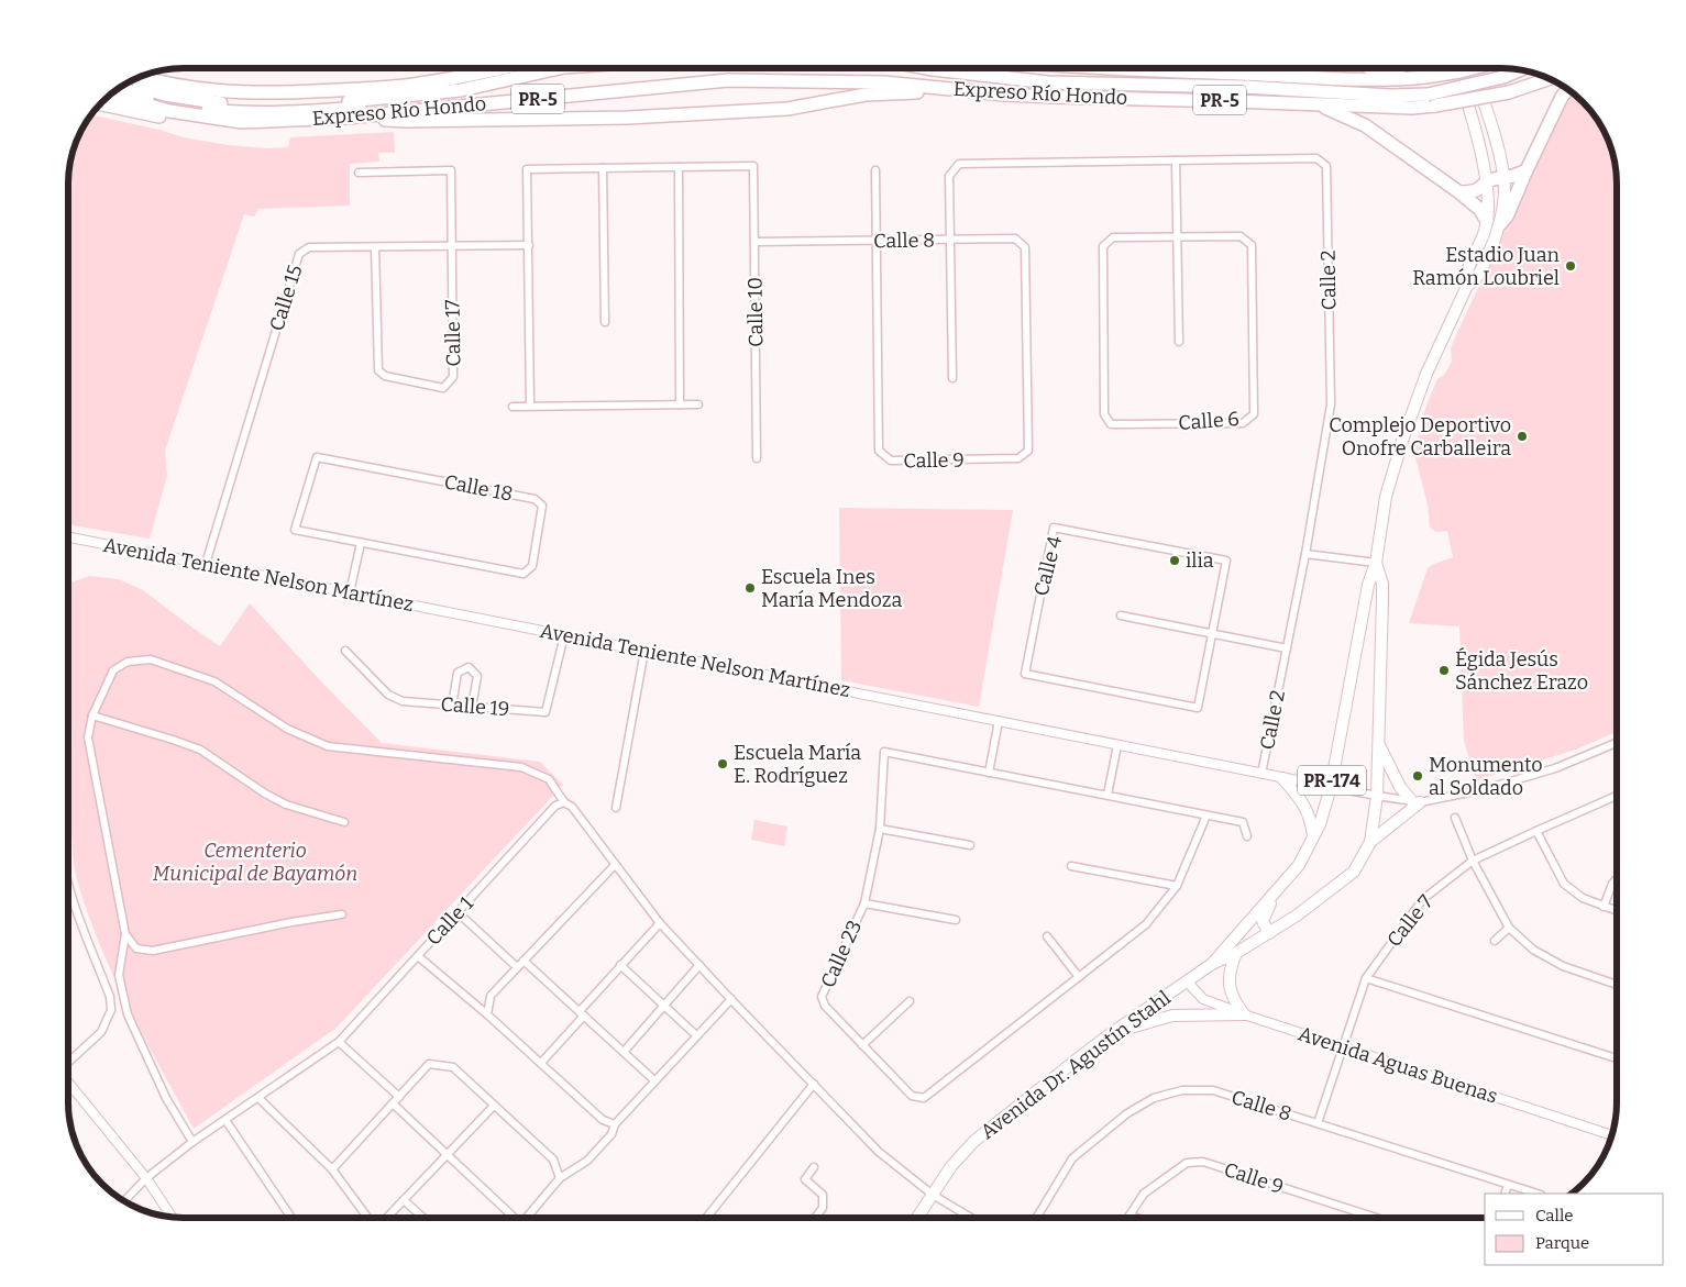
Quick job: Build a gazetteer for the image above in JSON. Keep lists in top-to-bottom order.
{
  "streets": {
    "highway": [
      "Expreso Río Hondo",
      "PR-5",
      "PR-174",
      "Avenida Dr. Agustín Stahl"
    ],
    "street": [
      "Calle 8",
      "Calle 2",
      "Calle 15",
      "Calle 10",
      "Calle 17",
      "Calle 6",
      "Calle 9",
      "Calle 18",
      "Calle 4",
      "Avenida Teniente Nelson Martínez",
      "Calle 19",
      "Calle 1",
      "Calle 7",
      "Calle 23",
      "Avenida Aguas Buenas"
    ]
  },
  "crossings": [
    ["Calle 8", "Calle 2"],
    ["Calle 8", "Calle 10"],
    ["Calle 8", "Calle 9"],
    ["Calle 8", "Calle 7"],
    ["Calle 2", "Avenida Teniente Nelson Martínez"],
    ["Calle 15", "Calle 17"],
    ["Calle 15", "Avenida Teniente Nelson Martínez"],
    ["Avenida Teniente Nelson Martínez", "Calle 19"],
    ["Avenida Teniente Nelson Martínez", "Avenida Dr. Agustín Stahl"],
    ["Calle 7", "Avenida Aguas Buenas"],
    ["Avenida Dr. Agustín Stahl", "Avenida Aguas Buenas"]
  ],
  "parks": ["Cementerio Municipal de Bayamón"],
  "places": [
    "Estadio Juan Ramón Loubriel",
    "Complejo Deportivo Onofre Carballeira",
    "ilia",
    "Escuela Ines María Mendoza",
    "Égida Jesús Sánchez Erazo",
    "Escuela María E. Rodríguez",
    "Monumento al Soldado"
  ],
  "legend": ["Calle", "Parque"]
}
